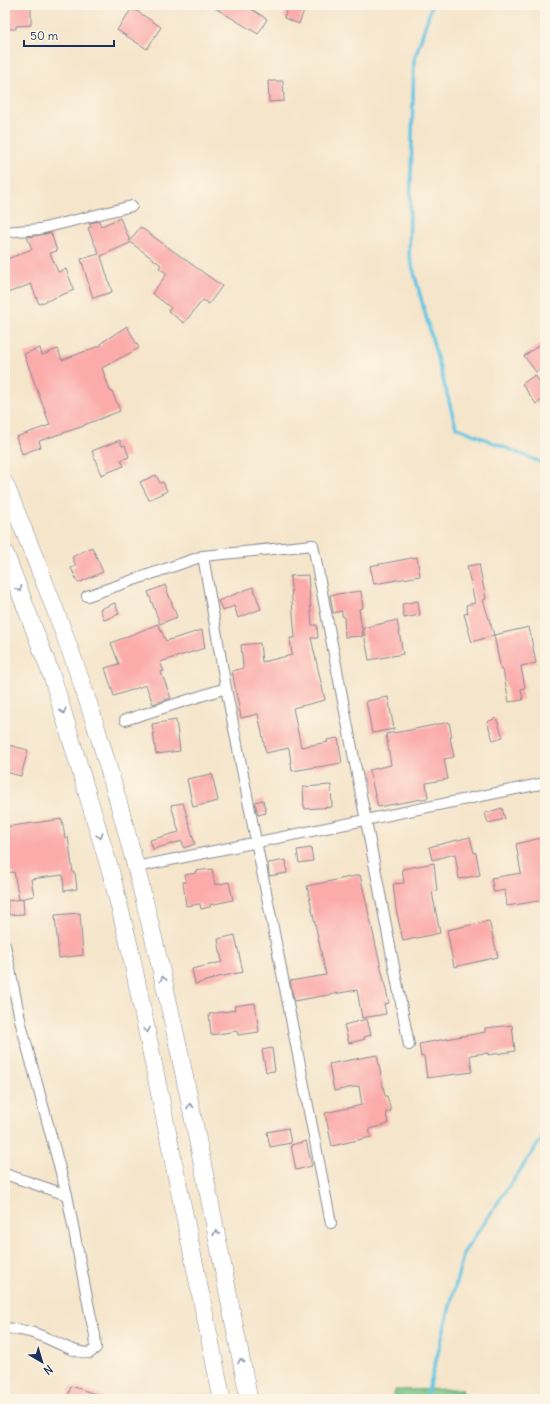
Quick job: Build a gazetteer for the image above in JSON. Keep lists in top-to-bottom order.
{
  "scale_bar": "50 m",
  "north": "bottom right"
}
